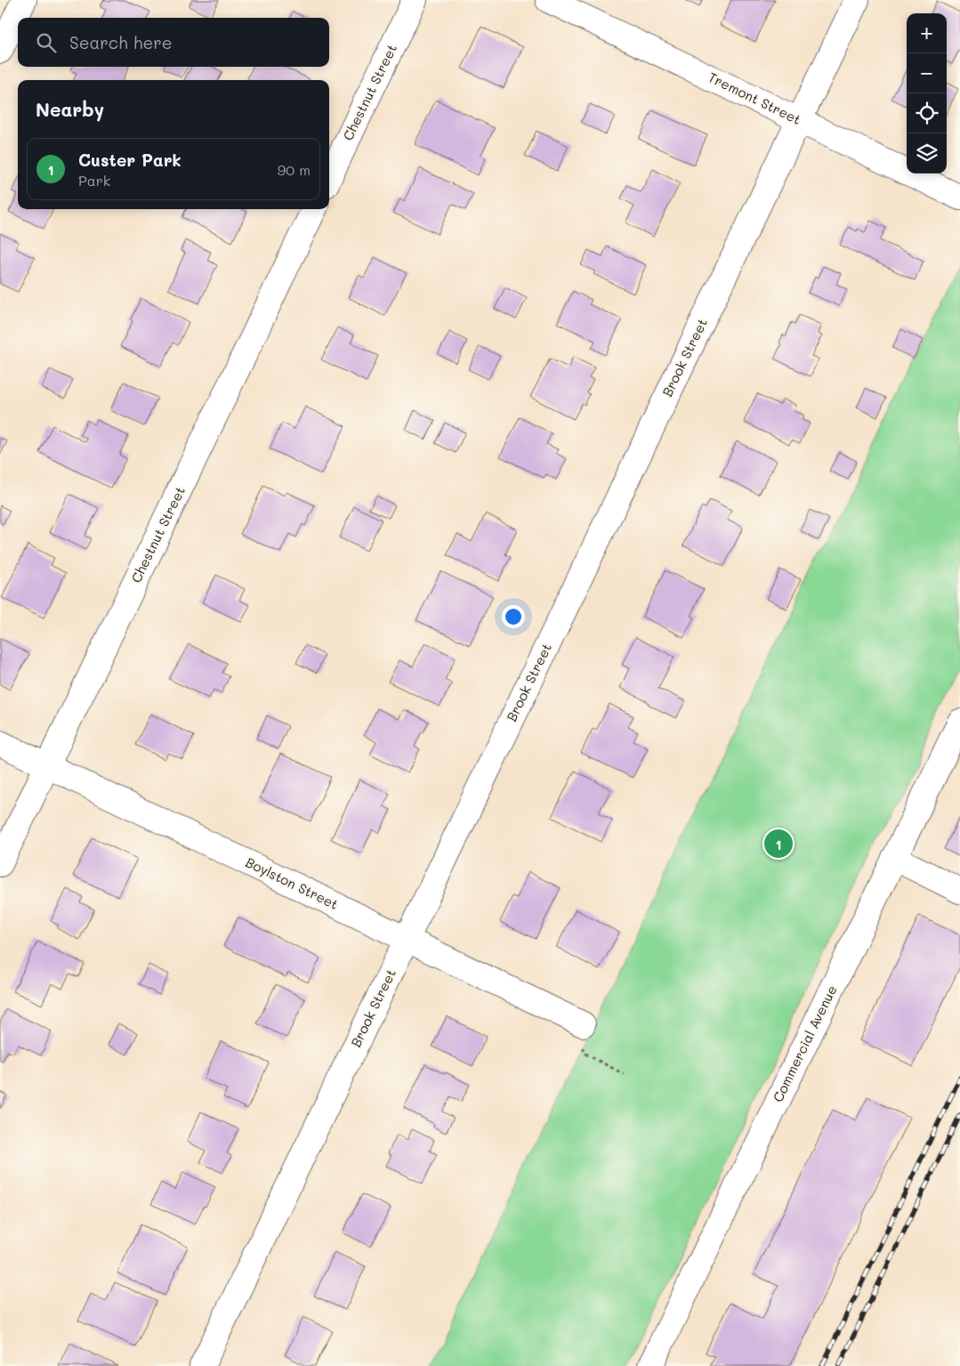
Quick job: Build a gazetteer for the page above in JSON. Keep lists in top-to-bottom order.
{
  "streets": {
    "street": [
      "Chestnut Street",
      "Tremont Street",
      "Brook Street",
      "Boylston Street",
      "Commercial Avenue"
    ]
  },
  "crossings": [
    ["Chestnut Street", "Boylston Street"],
    ["Tremont Street", "Brook Street"],
    ["Brook Street", "Boylston Street"]
  ],
  "page": {
    "map_buttons": ["+", "−"],
    "search": "Search here",
    "heading": "Nearby",
    "list": [
      {
        "mark": "1",
        "name": "Custer Park",
        "note": "Park",
        "value": "90 m"
      }
    ],
    "pins": "1"
  }
}
